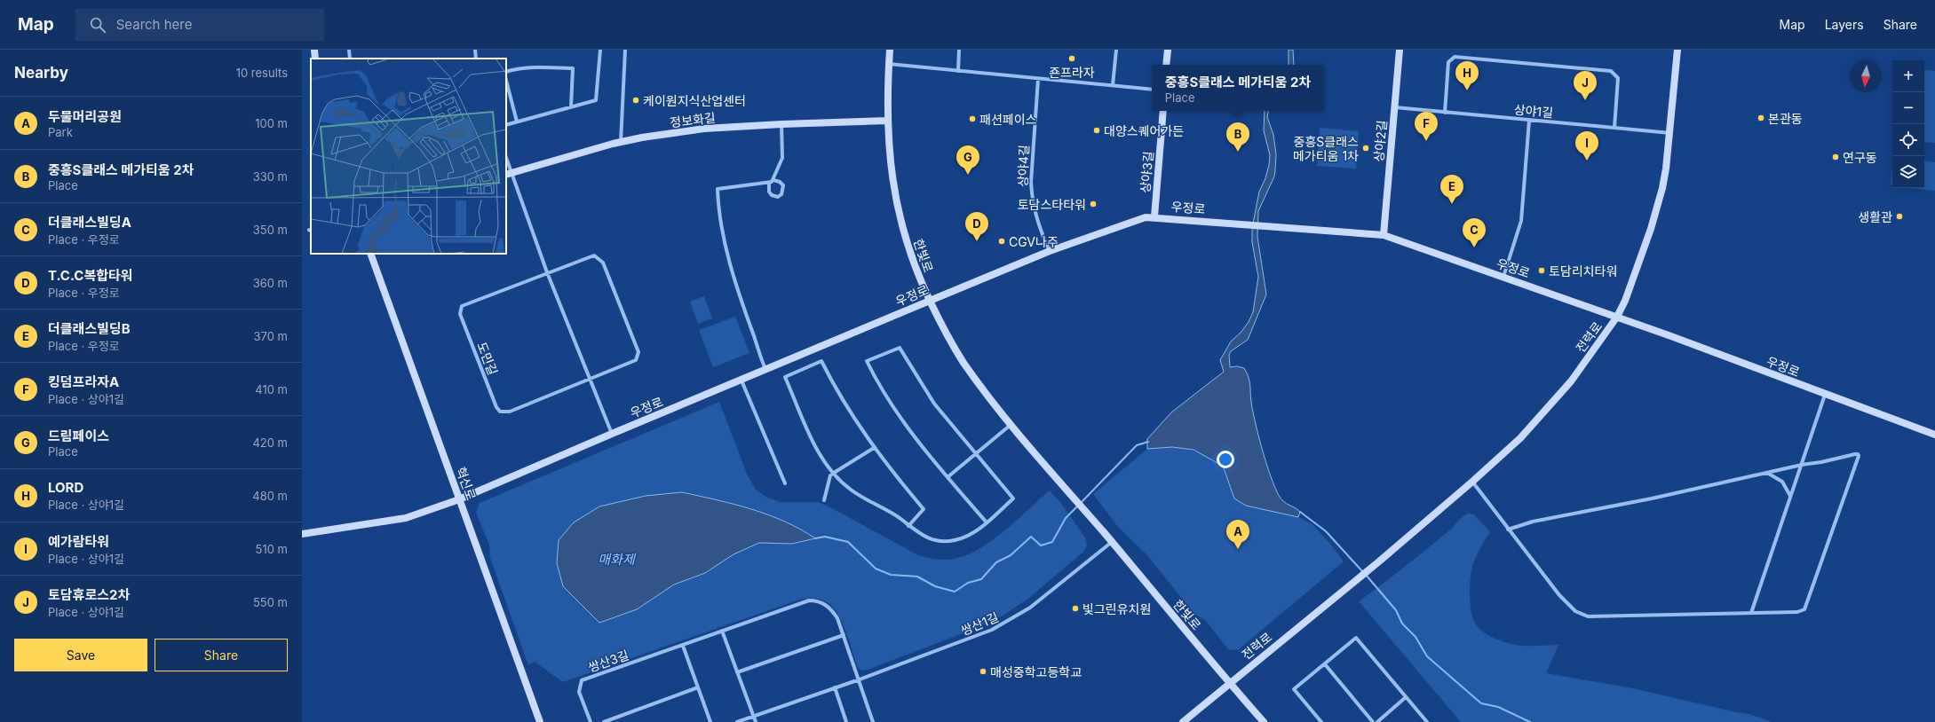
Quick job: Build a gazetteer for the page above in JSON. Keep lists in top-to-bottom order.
{
  "streets": {
    "street": [
      "상야1길",
      "정보화길",
      "상야2길",
      "상야4길",
      "상야3길",
      "우정로",
      "한빛로",
      "전력로",
      "도민길",
      "혁신로",
      "쌍산1길",
      "쌍산3길"
    ]
  },
  "crossings": [
    ["상야1길", "상야2길"],
    ["상야1길", "전력로"],
    ["정보화길", "한빛로"],
    ["상야2길", "우정로"],
    ["상야4길", "우정로"],
    ["상야3길", "우정로"],
    ["우정로", "한빛로"],
    ["우정로", "전력로"],
    ["우정로", "혁신로"],
    ["한빛로", "전력로"],
    ["한빛로", "쌍산1길"],
    ["쌍산1길", "쌍산3길"]
  ],
  "water": ["매화제"],
  "places": [
    "죤프라자",
    "케이원지식산업센터",
    "본관동",
    "패션페이스",
    "대양스퀘어가든",
    "중흥S클래스 메가티움 1차",
    "연구동",
    "토담스타타워",
    "생활관",
    "CGV나주",
    "토담리치타워",
    "빛그린유치원",
    "매성중학고등학교"
  ],
  "north": "bottom",
  "page": {
    "header": "Map",
    "search": "Search here",
    "nav": ["Map", "Layers", "Share"],
    "heading": ["Nearby", "10 results"],
    "map_buttons": ["+", "−"],
    "pins": [
      "H",
      "J",
      "F",
      "B",
      "I",
      "G",
      "E",
      "D",
      "C",
      "A"
    ],
    "popup": ["중흥S클래스 메가티움 2차", "Place"],
    "list": [
      {
        "mark": "A",
        "name": "두물머리공원",
        "note": "Park",
        "value": "100 m"
      },
      {
        "mark": "B",
        "name": "중흥S클래스 메가티움 2차",
        "note": "Place",
        "value": "330 m"
      },
      {
        "mark": "C",
        "name": "더클래스빌딩A",
        "note": "Place · 우정로",
        "value": "350 m"
      },
      {
        "mark": "D",
        "name": "T.C.C복합타워",
        "note": "Place · 우정로",
        "value": "360 m"
      },
      {
        "mark": "E",
        "name": "더클래스빌딩B",
        "note": "Place · 우정로",
        "value": "370 m"
      },
      {
        "mark": "F",
        "name": "킹덤프라자A",
        "note": "Place · 상야1길",
        "value": "410 m"
      },
      {
        "mark": "G",
        "name": "드림페이스",
        "note": "Place",
        "value": "420 m"
      },
      {
        "mark": "H",
        "name": "LORD",
        "note": "Place · 상야1길",
        "value": "480 m"
      },
      {
        "mark": "I",
        "name": "예가람타워",
        "note": "Place · 상야1길",
        "value": "510 m"
      },
      {
        "mark": "J",
        "name": "토담휴로스2차",
        "note": "Place · 상야1길",
        "value": "550 m"
      }
    ],
    "buttons": ["Save", "Share"]
  }
}
